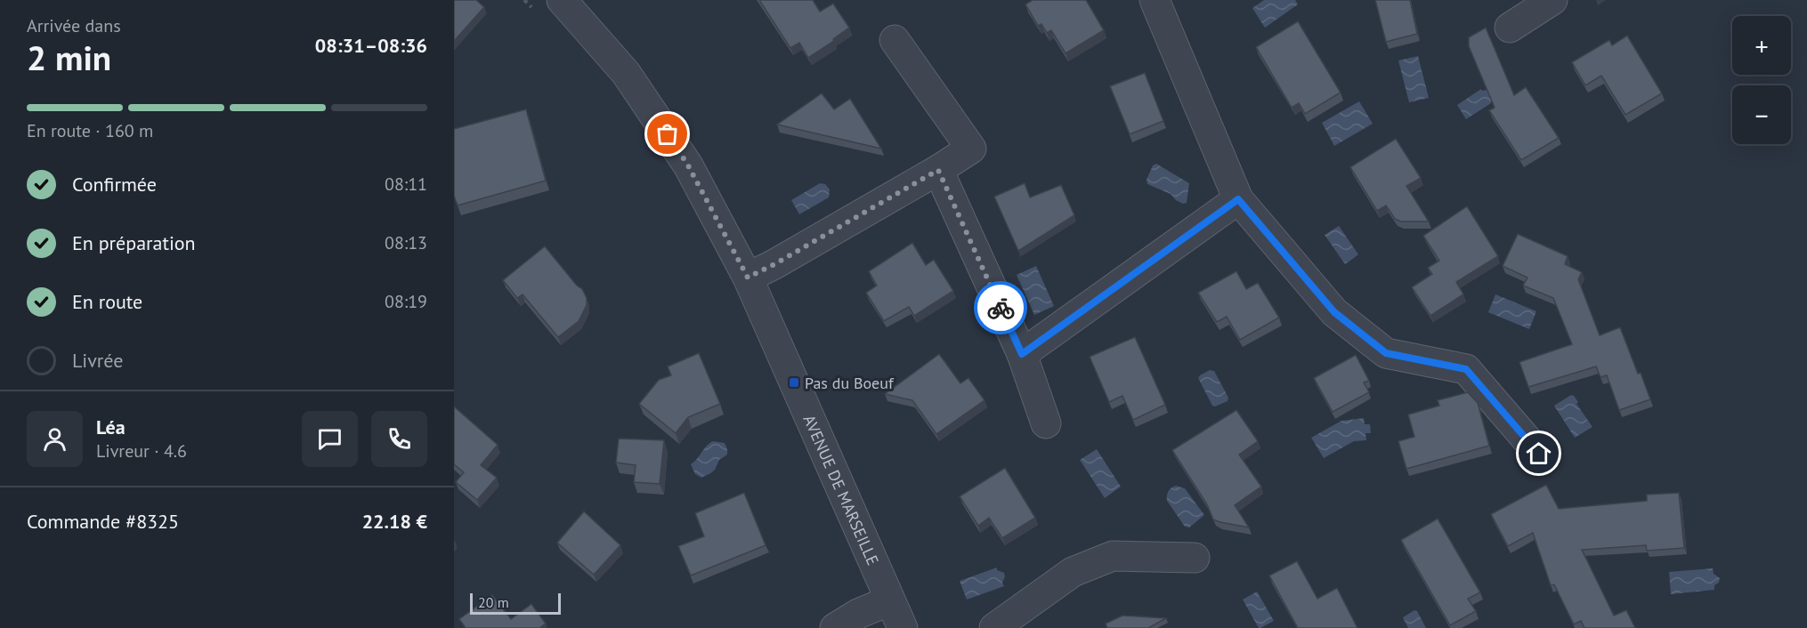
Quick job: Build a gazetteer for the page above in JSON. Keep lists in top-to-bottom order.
{
  "streets": {
    "street": ["AVENUE DE MARSEILLE"]
  },
  "places": {
    "transit": ["Pas du Boeuf"]
  },
  "scale_bar": "20 m",
  "page": {
    "heading": ["2 min", "Arrivée dans", "08:31–08:36"],
    "panel": [
      "Léa",
      "Livreur · 4.6",
      "Commande #8325",
      "22.18 €"
    ],
    "map_buttons": ["+", "−"],
    "bar": "En route · 160 m",
    "list": [
      ["Confirmée", "08:11"],
      ["En préparation", "08:13"],
      ["En route", "08:19"],
      "Livrée"
    ],
    "scale": "20 m"
  }
}
